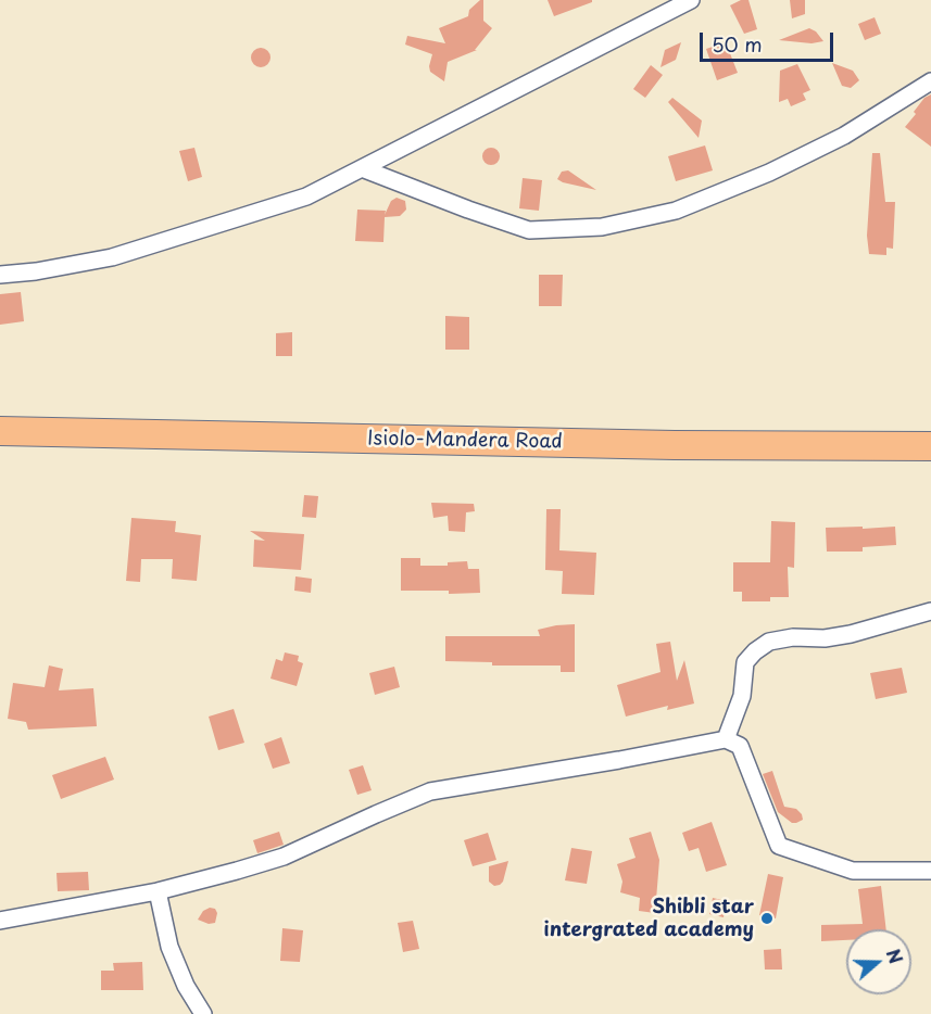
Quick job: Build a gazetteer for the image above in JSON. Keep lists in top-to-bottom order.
{
  "streets": {
    "highway": ["Isiolo-Mandera Road"]
  },
  "places": ["Shibli star intergrated academy"],
  "scale_bar": "50 m",
  "north": "right"
}
